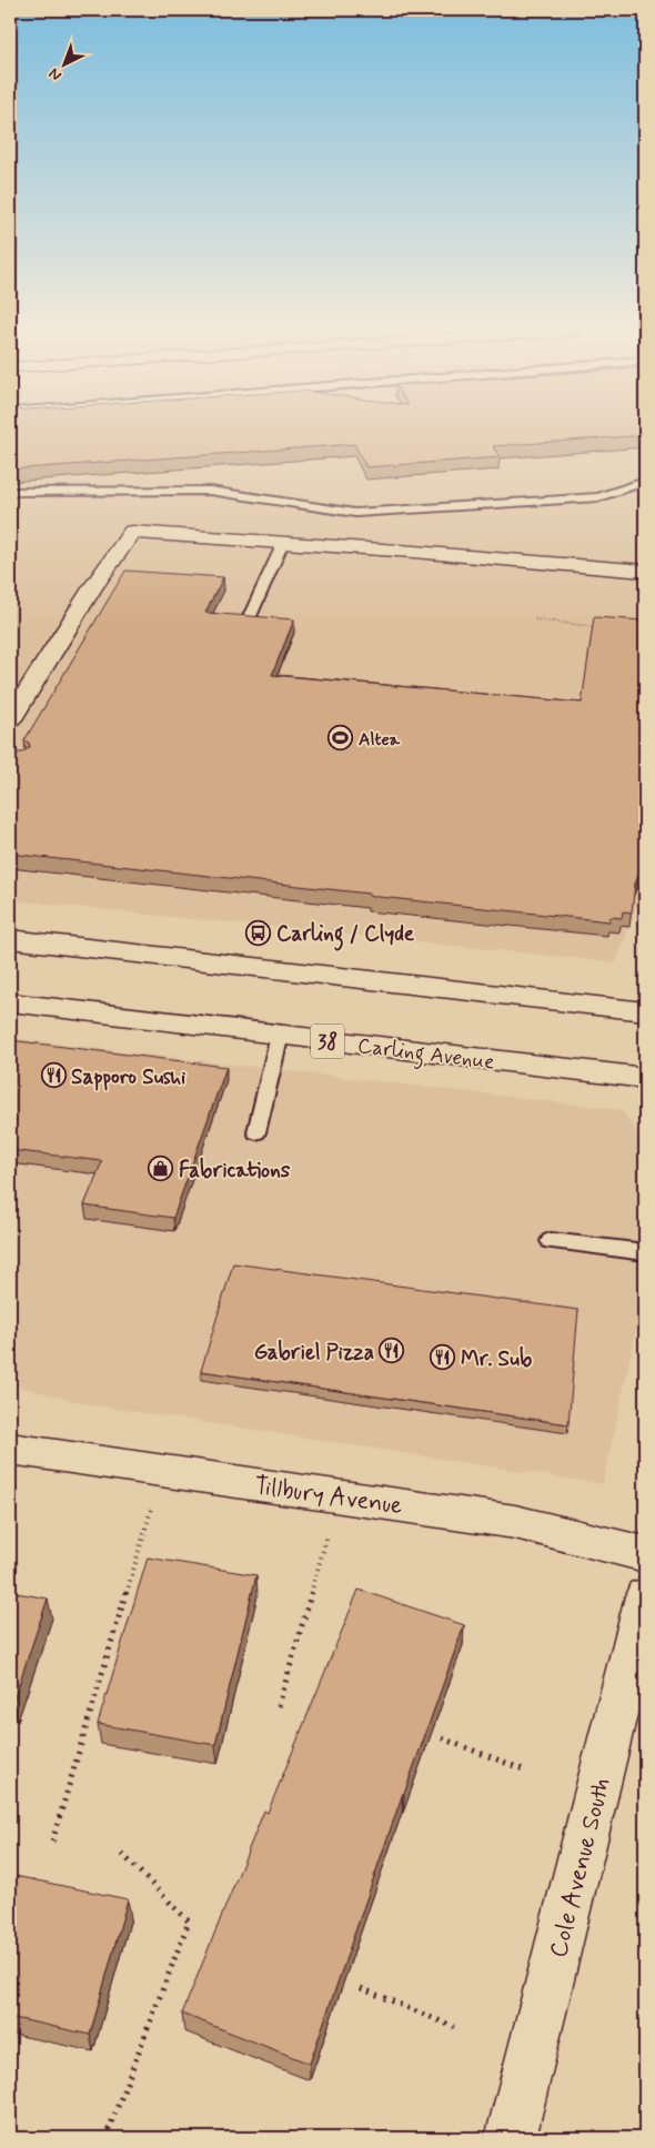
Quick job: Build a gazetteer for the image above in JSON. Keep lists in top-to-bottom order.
{
  "streets": {
    "main road": [
      "38",
      "Carling Avenue",
      "Tillbury Avenue",
      "Cole Avenue South"
    ]
  },
  "places": {
    "sports": ["Altea"],
    "bus stop": ["Carling / Clyde"],
    "restaurant": ["Sapporo Sushi", "Gabriel Pizza", "Mr. Sub"],
    "shop": ["Fabrications"]
  },
  "north": "bottom left"
}
